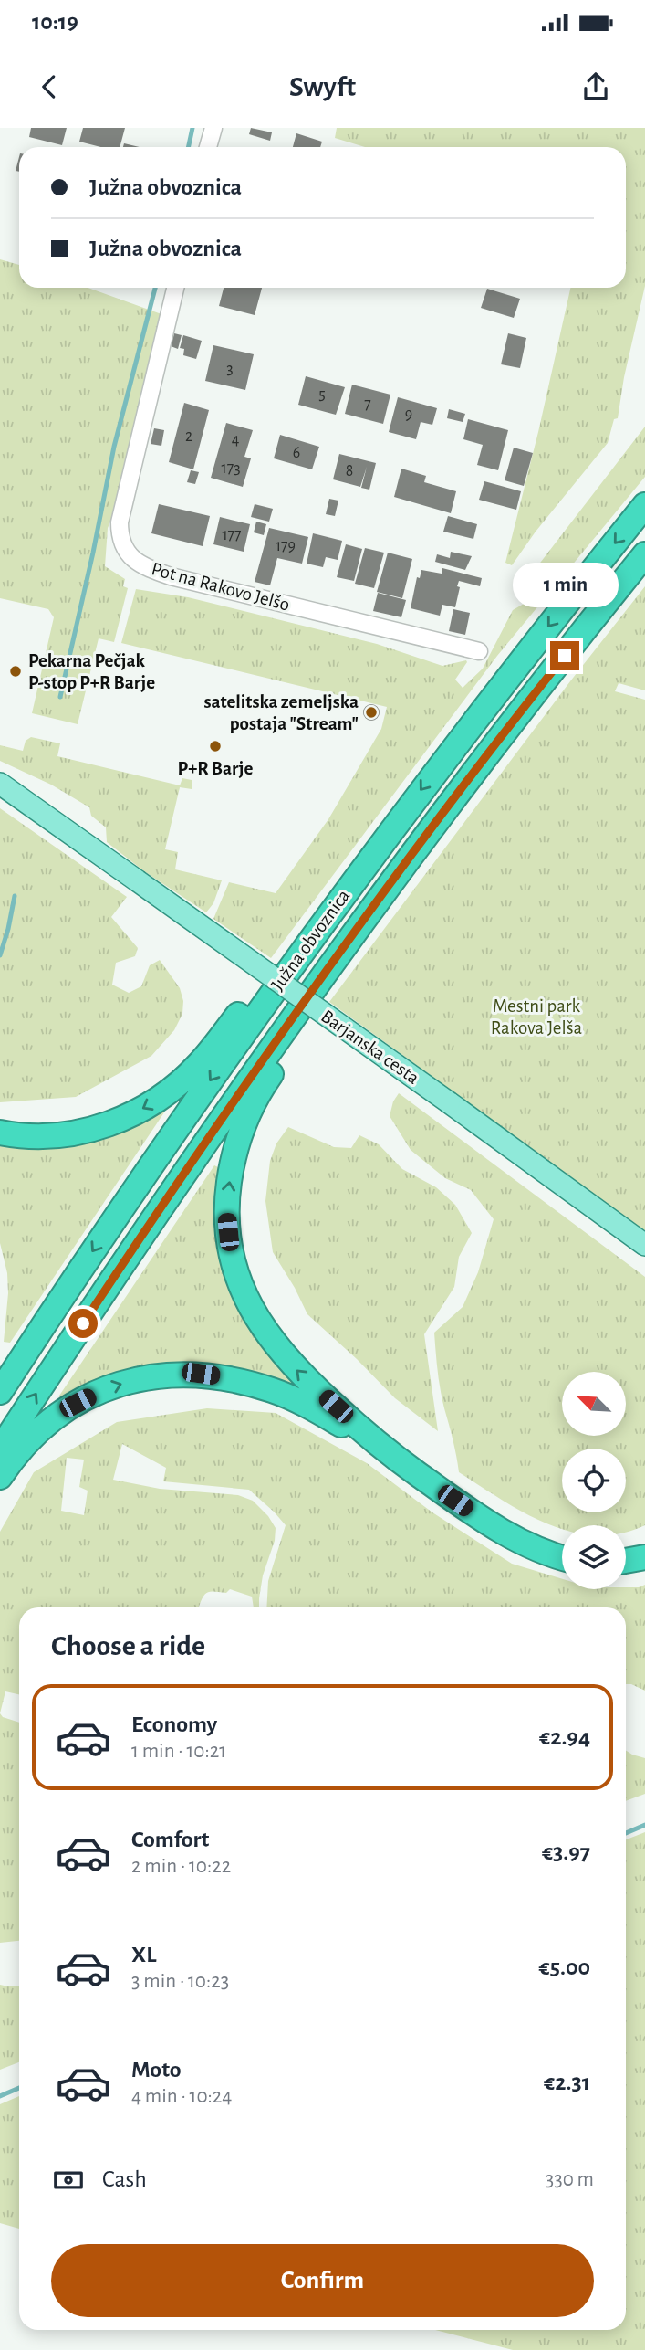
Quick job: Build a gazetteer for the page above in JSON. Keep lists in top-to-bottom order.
{
  "streets": {
    "highway": ["Južna obvoznica"],
    "main road": ["Barjanska cesta"],
    "street": ["Pot na Rakovo Jelšo"]
  },
  "parks": ["Mestni park Rakova Jelša"],
  "places": ["Pekarna Pečjak P-stop P+R Barje", "satelitska zemeljska postaja \"Stream\"", "P+R Barje"],
  "house_numbers": [
    "3",
    "5",
    "7",
    "9",
    "2",
    "4",
    "6",
    "173",
    "8",
    "177",
    "179"
  ],
  "north": "top left",
  "page": {
    "status": "10:19",
    "header": "Swyft",
    "banner": ["Južna obvoznica", "Južna obvoznica"],
    "bubble": "1 min",
    "heading": "Choose a ride",
    "list": [
      {
        "name": "Economy",
        "note": "1 min · 10:21",
        "value": "€2.94"
      },
      {
        "name": "Comfort",
        "note": "2 min · 10:22",
        "value": "€3.97"
      },
      {
        "name": "XL",
        "note": "3 min · 10:23",
        "value": "€5.00"
      },
      {
        "name": "Moto",
        "note": "4 min · 10:24",
        "value": "€2.31"
      }
    ],
    "pay": ["Cash", "330 m"],
    "buttons": "Confirm"
  }
}
